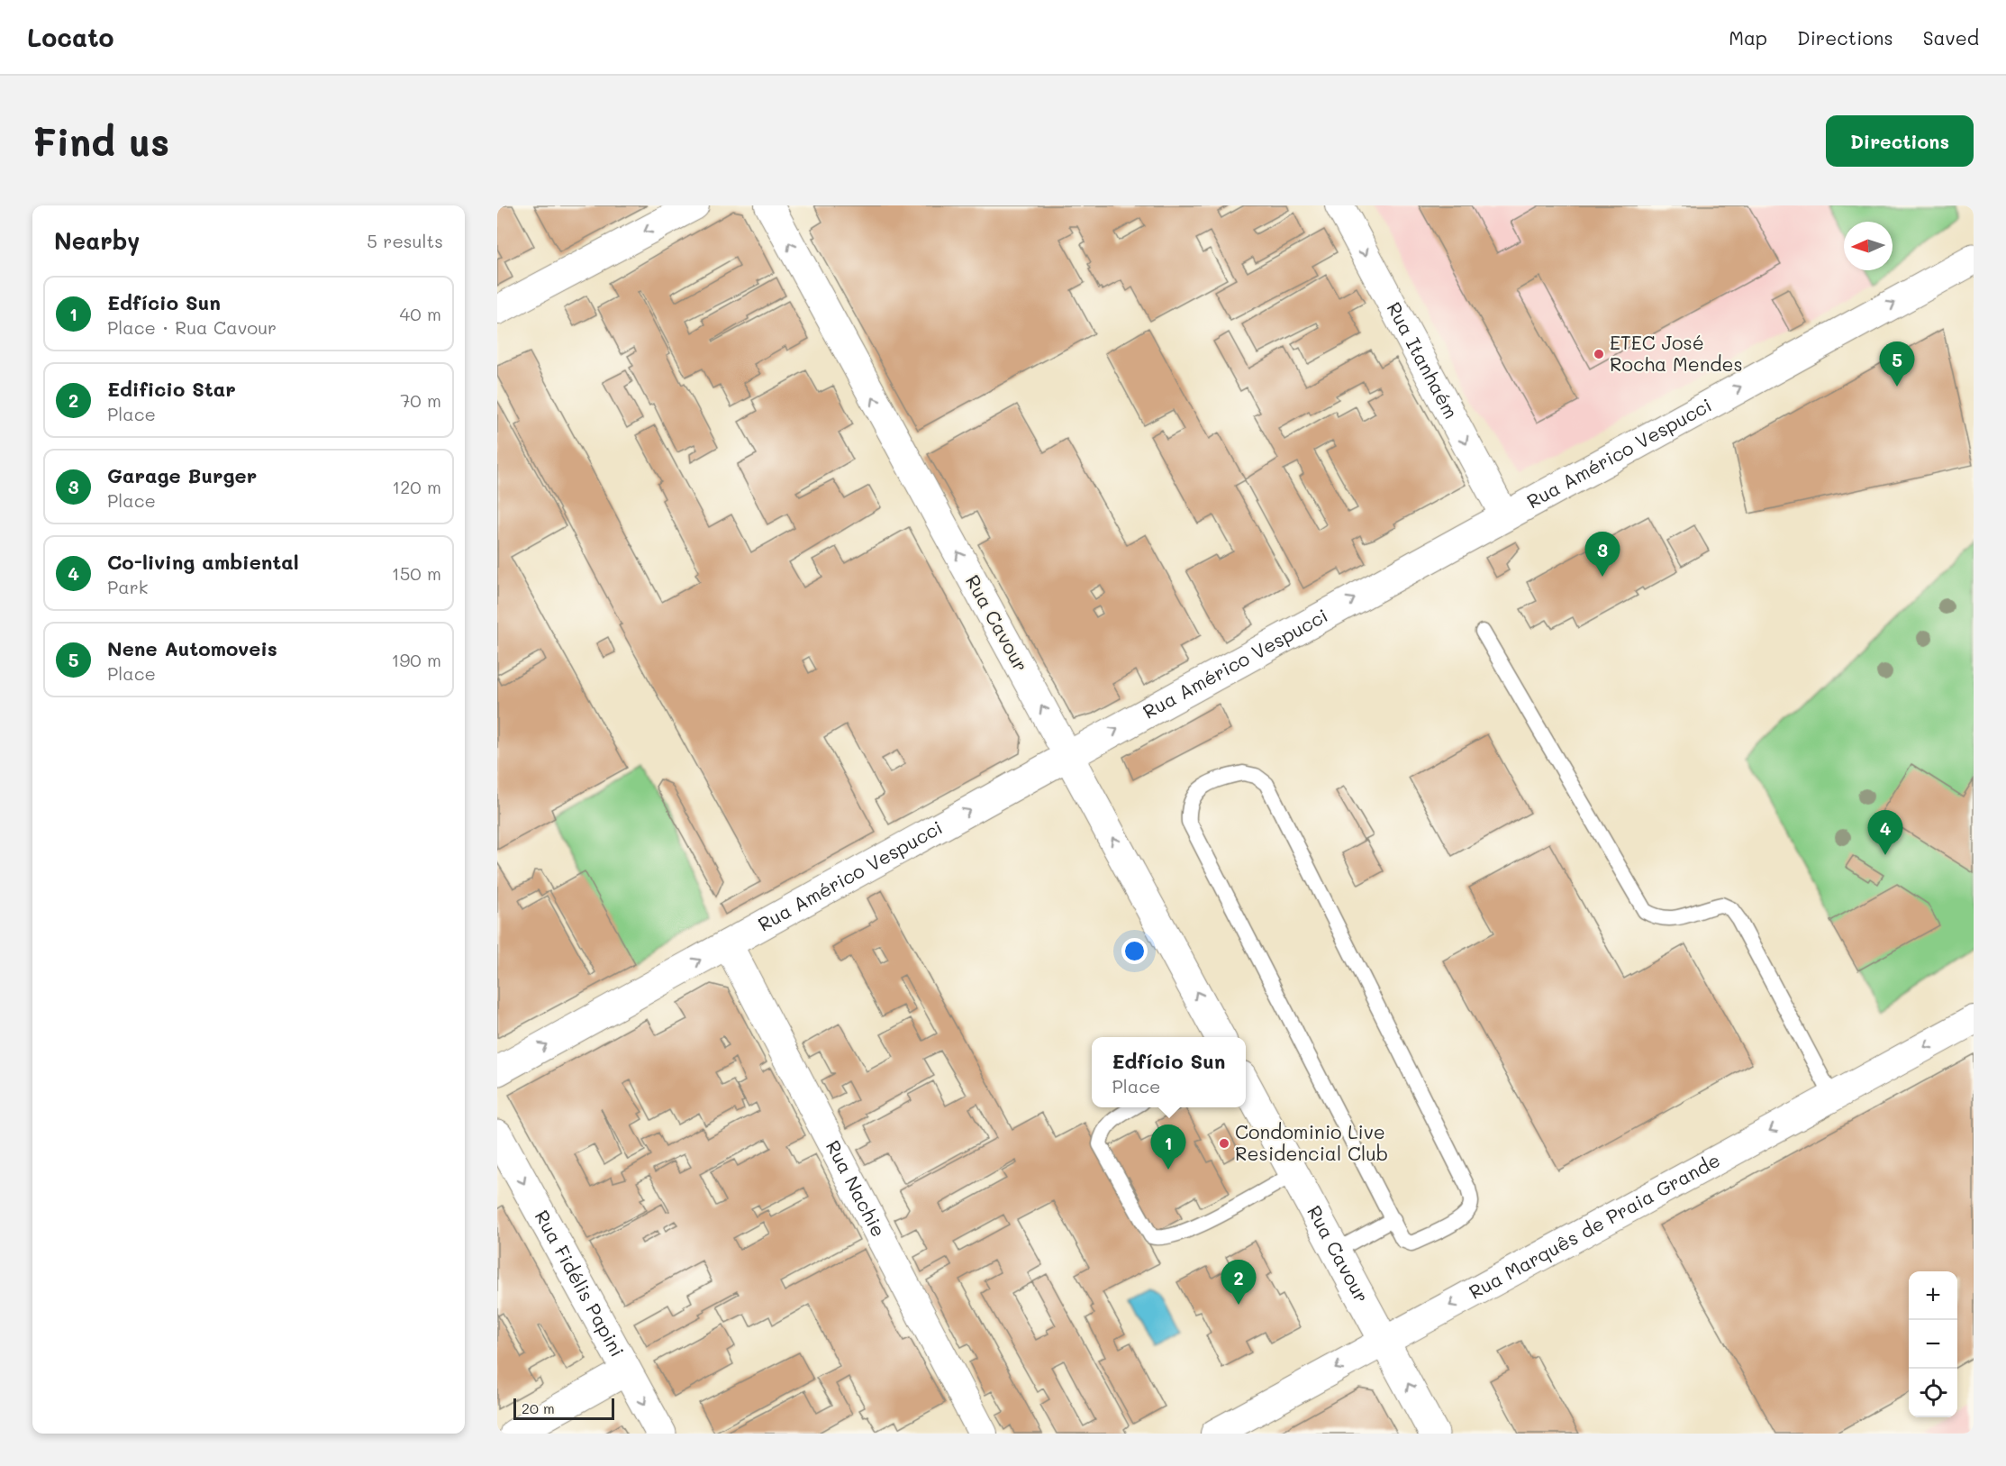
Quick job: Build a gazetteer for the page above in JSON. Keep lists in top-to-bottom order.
{
  "streets": {
    "street": [
      "Rua Itanhaém",
      "Rua Américo Vespucci",
      "Rua Cavour",
      "Rua Nachie",
      "Rua Marquês de Praia Grande",
      "Rua Fidélis Papini"
    ]
  },
  "crossings": [
    ["Rua Itanhaém", "Rua Américo Vespucci"],
    ["Rua Américo Vespucci", "Rua Cavour"],
    ["Rua Américo Vespucci", "Rua Nachie"],
    ["Rua Cavour", "Rua Marquês de Praia Grande"]
  ],
  "one_way": [
    "Rua Itanhaém",
    "Rua Américo Vespucci",
    "Rua Cavour",
    "Rua Marquês de Praia Grande",
    "Rua Fidélis Papini"
  ],
  "places": ["ETEC José Rocha Mendes", "Condominio Live Residencial Club"],
  "scale_bar": "20 m",
  "north": "left",
  "page": {
    "header": "Locato",
    "nav": ["Map", "Directions", "Saved"],
    "buttons": "Directions",
    "title": "Find us",
    "heading": ["Nearby", "5 results"],
    "list": [
      {
        "mark": "1",
        "name": "Edfício Sun",
        "note": "Place · Rua Cavour",
        "value": "40 m"
      },
      {
        "mark": "2",
        "name": "Edificio Star",
        "note": "Place",
        "value": "70 m"
      },
      {
        "mark": "3",
        "name": "Garage Burger",
        "note": "Place",
        "value": "120 m"
      },
      {
        "mark": "4",
        "name": "Co-living ambiental",
        "note": "Park",
        "value": "150 m"
      },
      {
        "mark": "5",
        "name": "Nene Automoveis",
        "note": "Place",
        "value": "190 m"
      }
    ],
    "pins": [
      "5",
      "3",
      "4",
      "1",
      "2"
    ],
    "popup": ["Edfício Sun", "Place"],
    "map_buttons": ["+", "−"],
    "scale": "20 m"
  }
}
